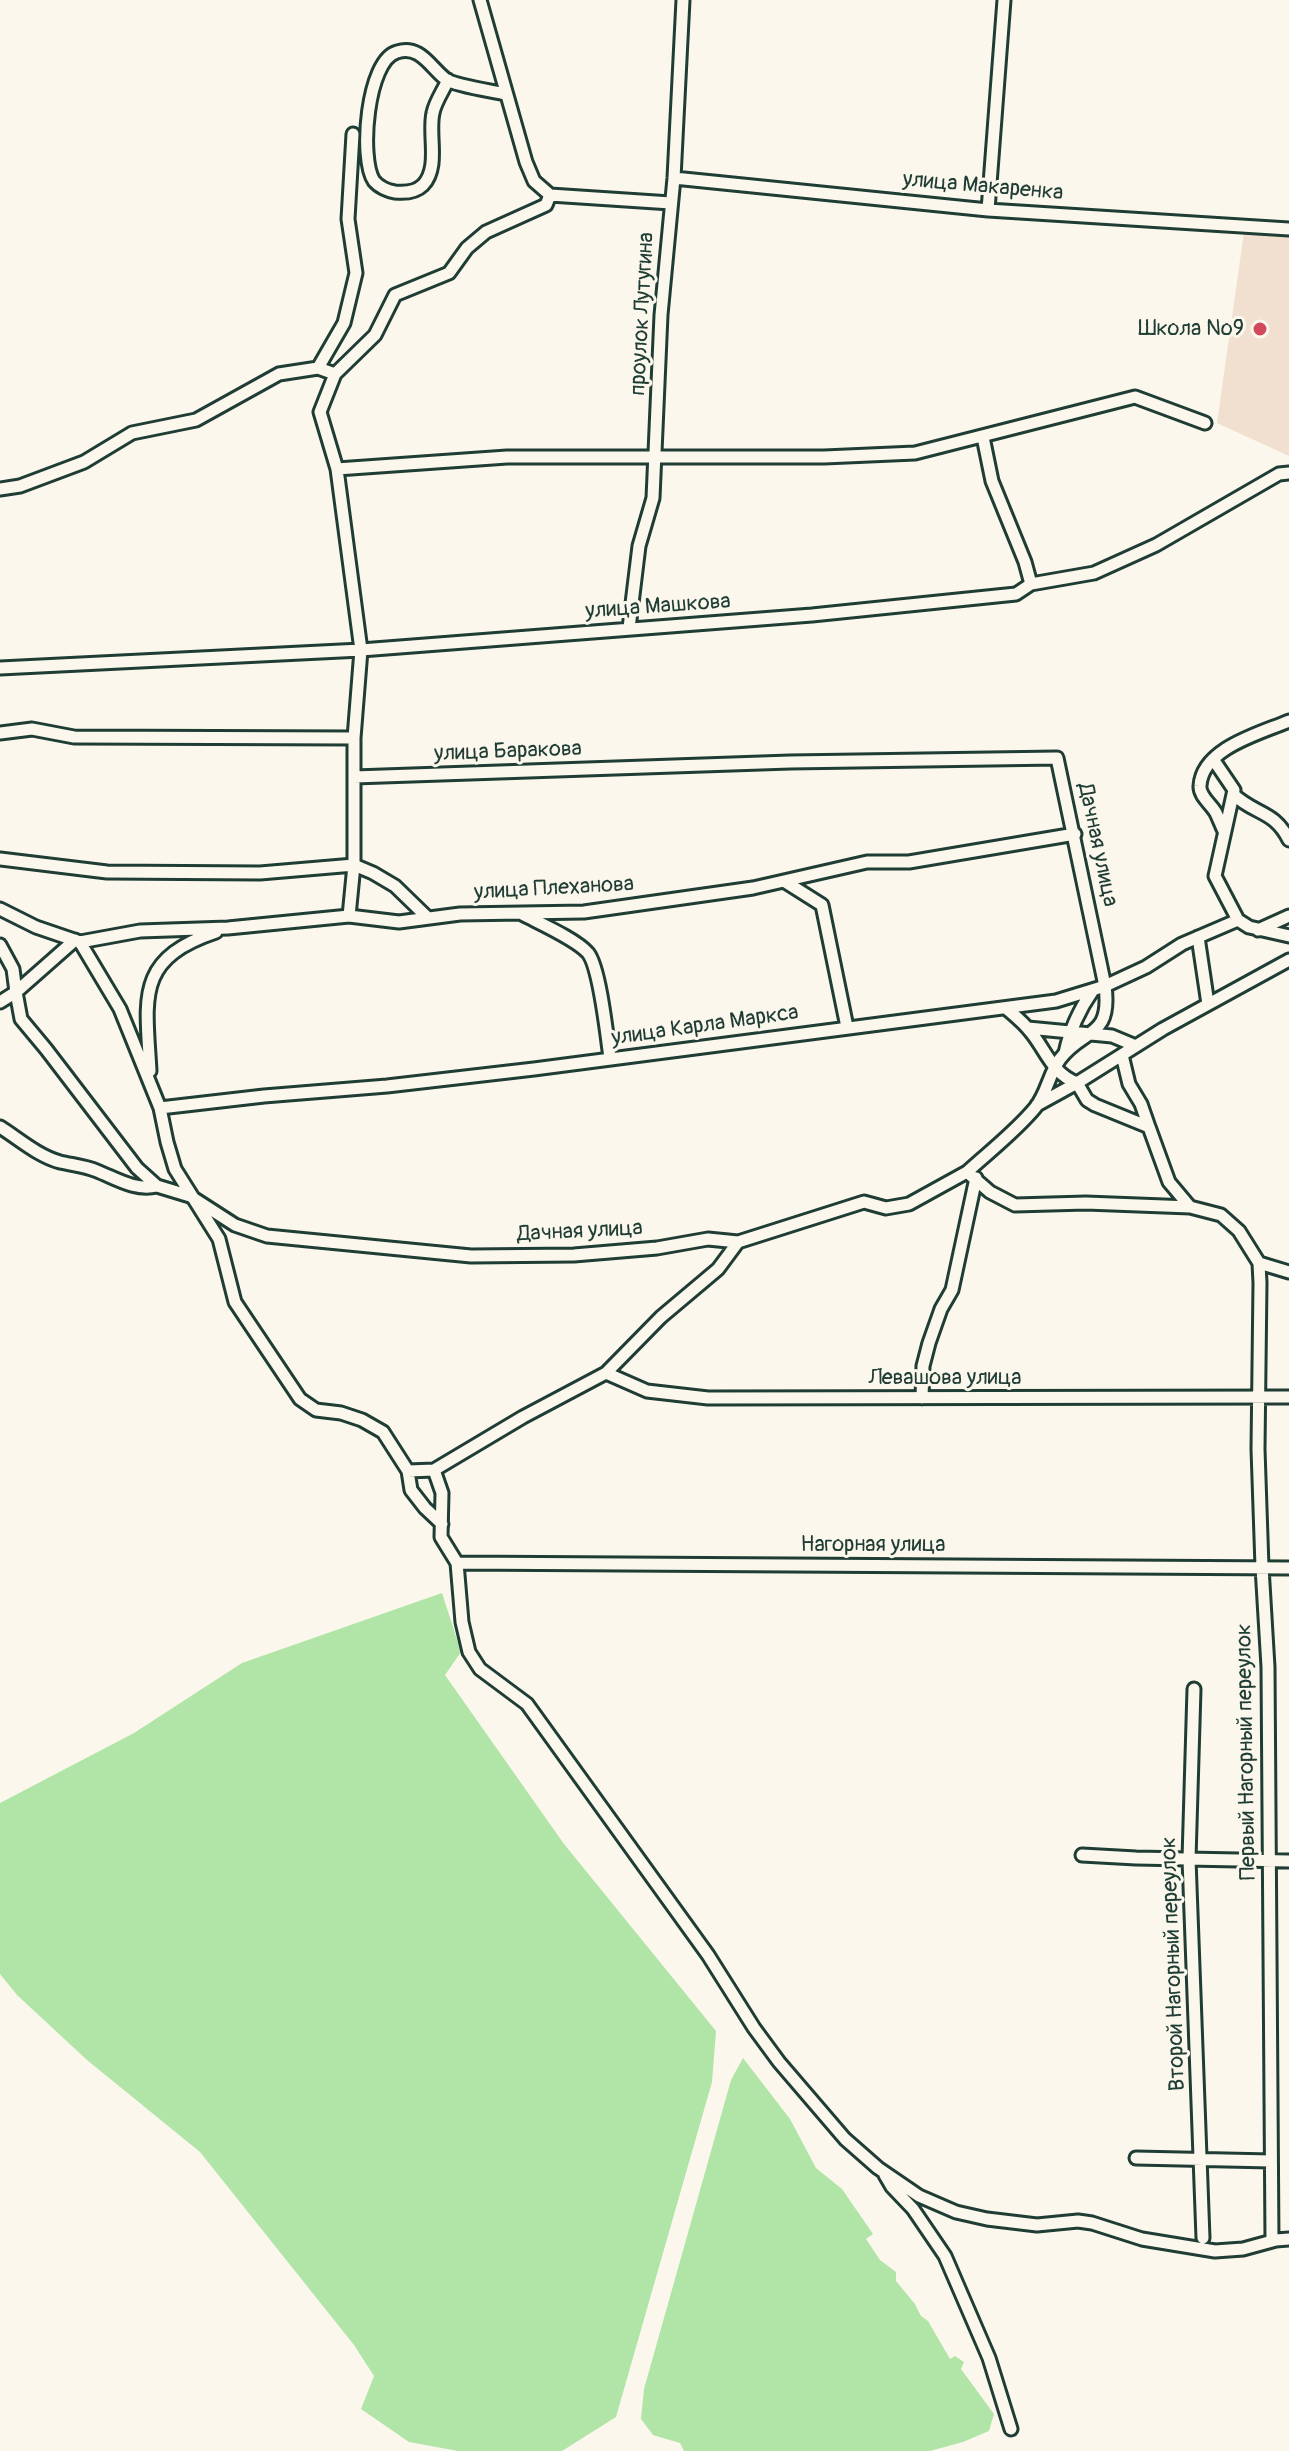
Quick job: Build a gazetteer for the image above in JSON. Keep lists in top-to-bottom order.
{
  "streets": {
    "street": [
      "улица Макаренка",
      "проулок Лутугина",
      "улица Машкова",
      "улица Баракова",
      "Дачная улица",
      "улица Плеханова",
      "улица Карла Маркса",
      "Левашова улица",
      "Нагорная улица",
      "Первый Нагорный переулок",
      "Второй Нагорный переулок"
    ]
  },
  "crossings": [
    ["улица Макаренка", "проулок Лутугина"],
    ["проулок Лутугина", "улица Машкова"],
    ["улица Баракова", "Дачная улица"],
    ["Дачная улица", "улица Плеханова"],
    ["Дачная улица", "улица Карла Маркса"],
    ["Левашова улица", "Первый Нагорный переулок"],
    ["Нагорная улица", "Первый Нагорный переулок"]
  ],
  "places": ["Школа №9"]
}
